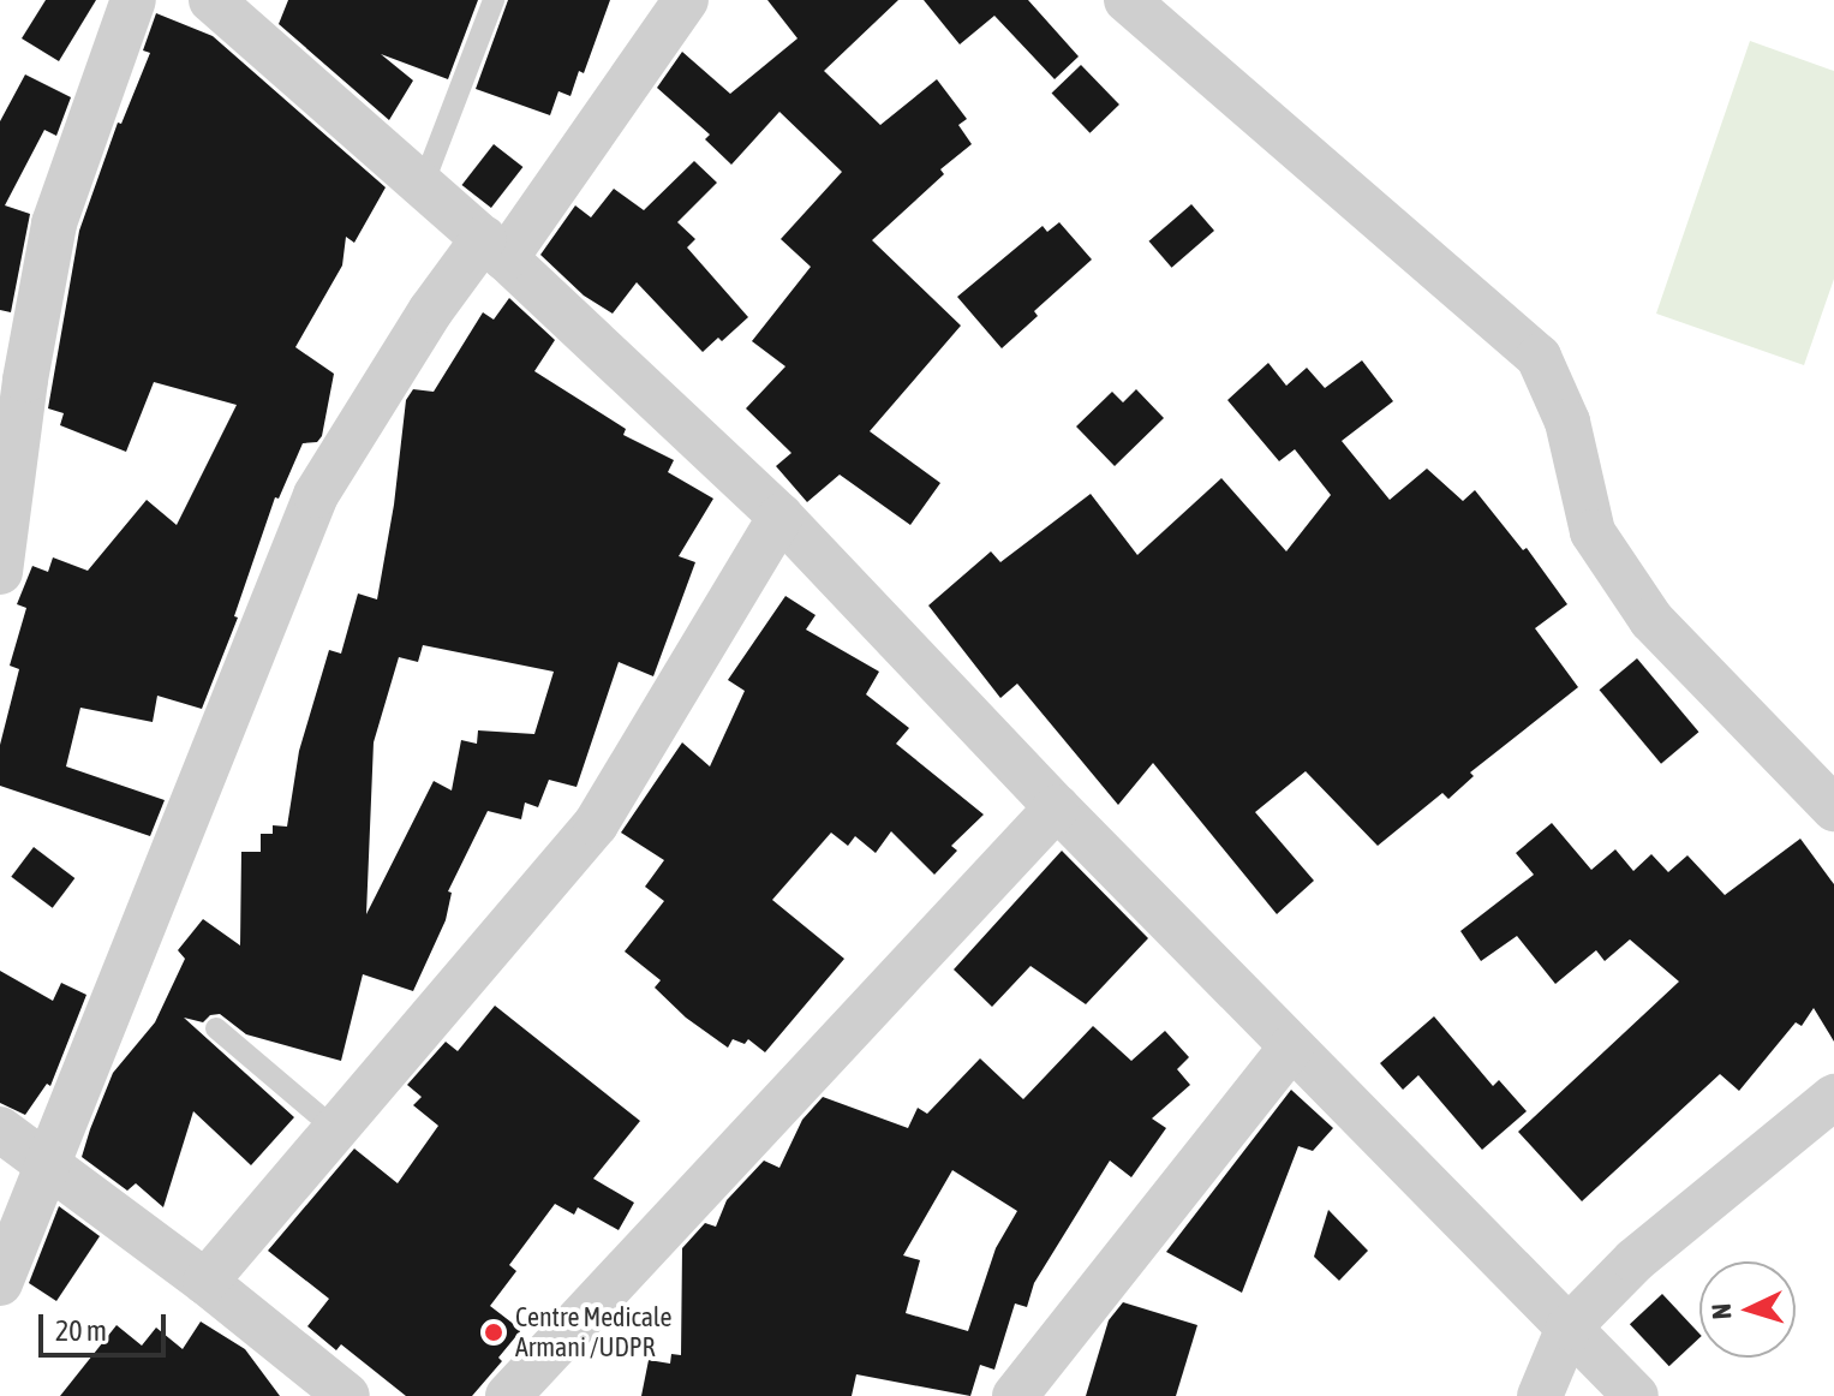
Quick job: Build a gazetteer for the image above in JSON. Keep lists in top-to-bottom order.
{
  "places": ["Centre Medicale Armani /UDPR"],
  "scale_bar": "20 m",
  "north": "left"
}
